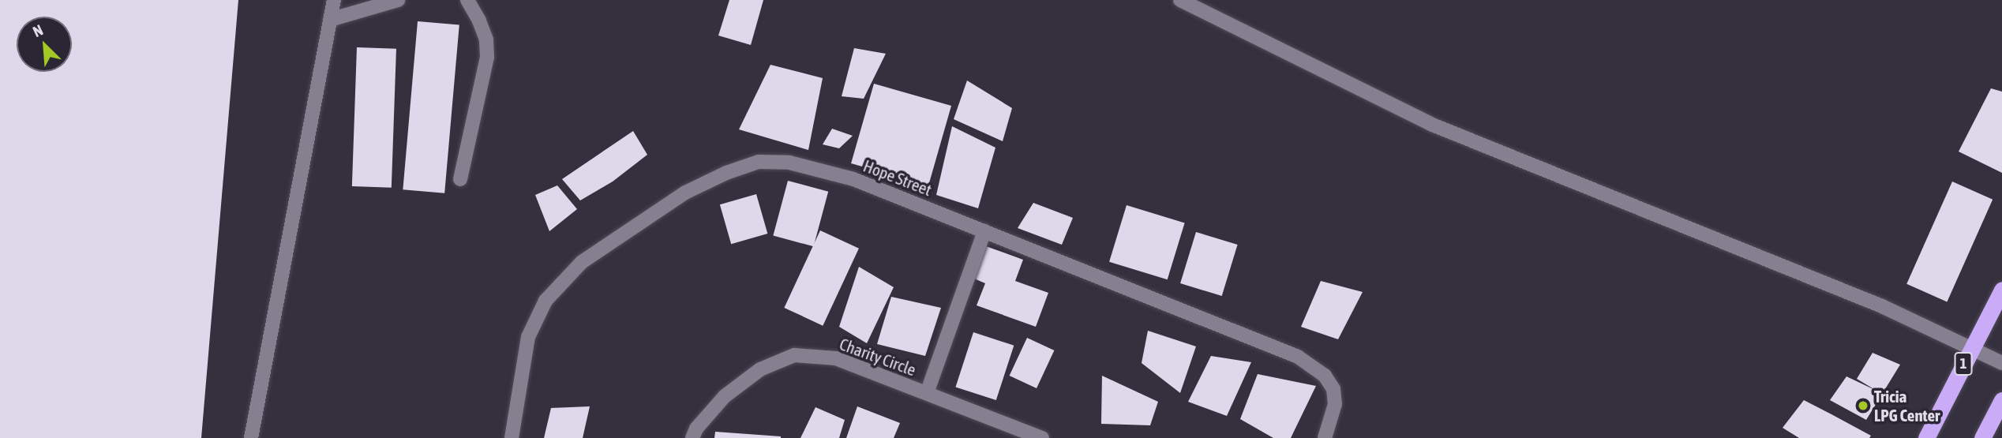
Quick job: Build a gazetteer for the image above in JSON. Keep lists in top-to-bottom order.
{
  "streets": {
    "highway": ["1"],
    "street": ["Hope Street", "Charity Circle"]
  },
  "places": ["Tricia LPG Center"],
  "north": "top left"
}
